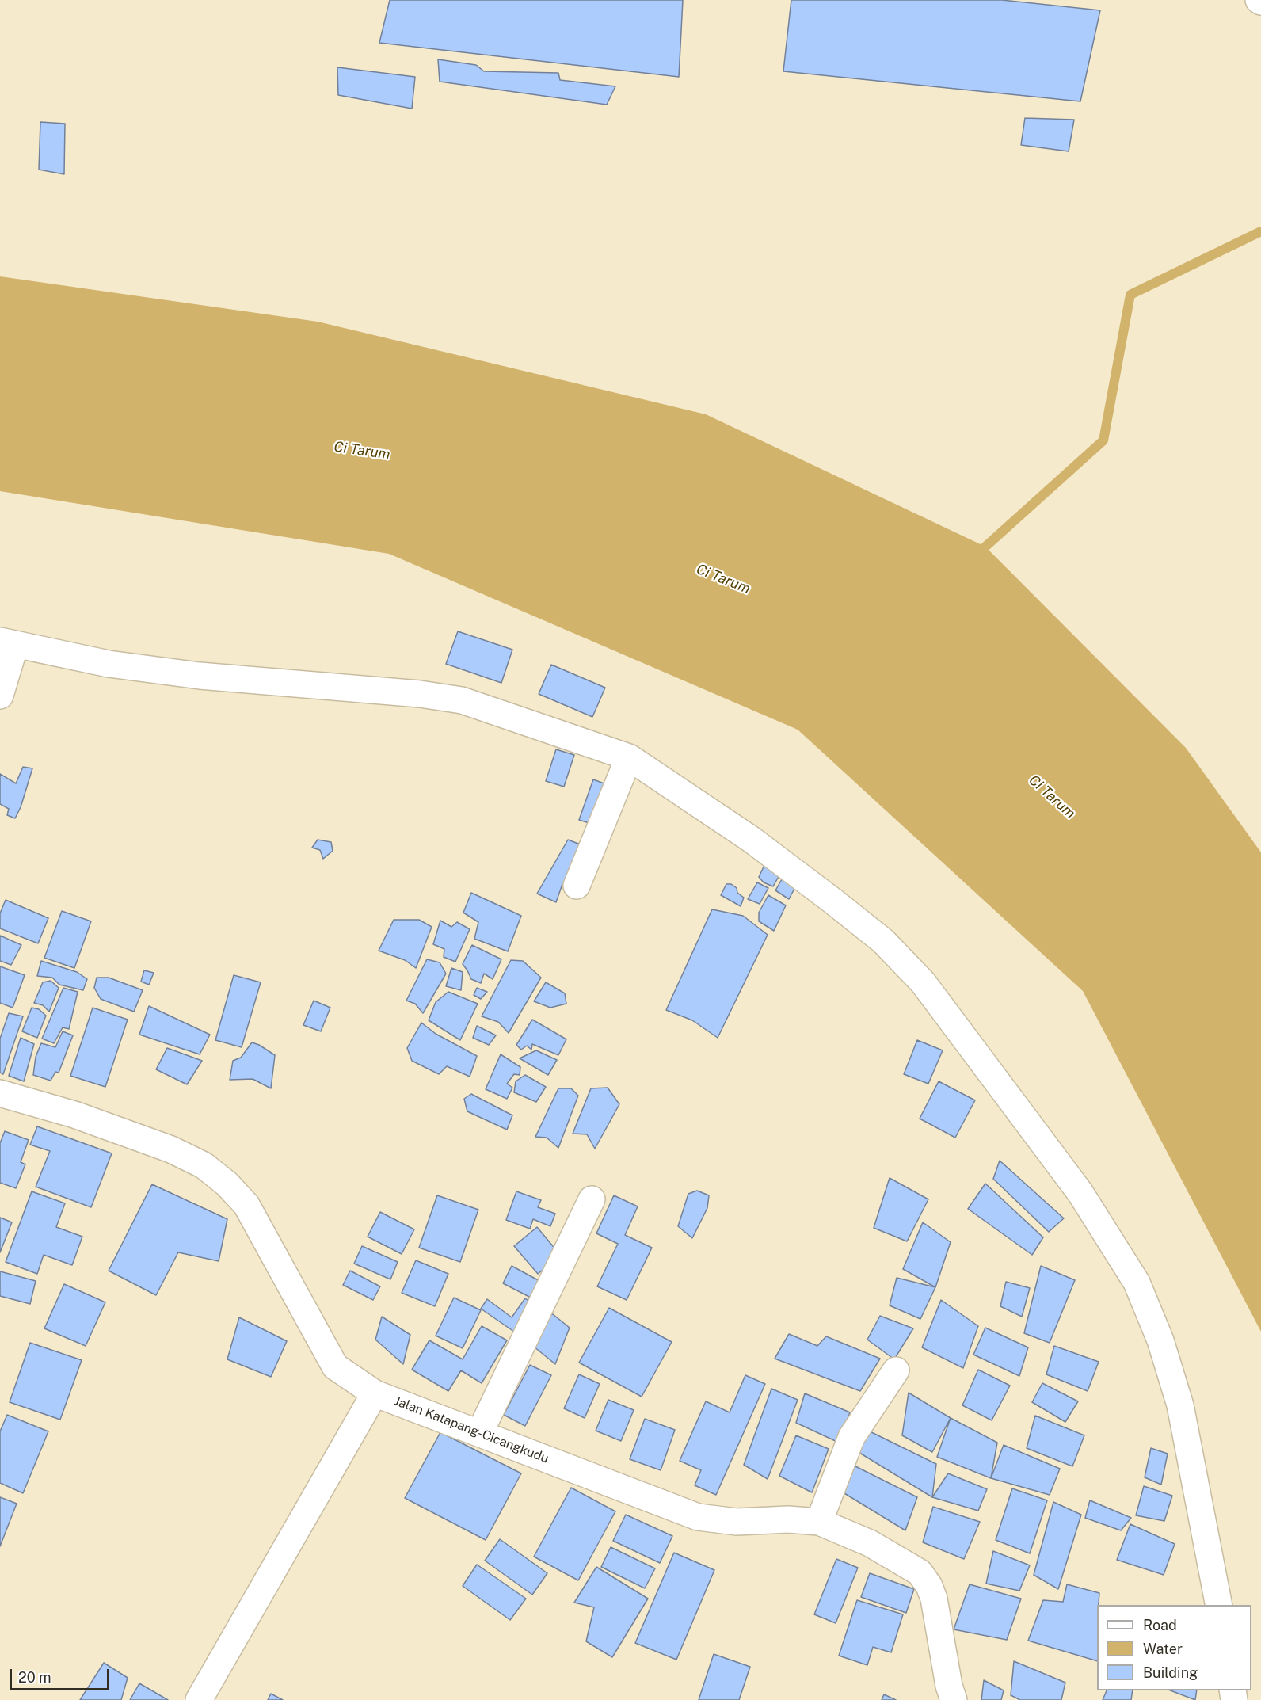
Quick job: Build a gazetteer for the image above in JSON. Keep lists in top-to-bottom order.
{
  "streets": {
    "street": ["Jalan Katapang-Cicangkudu"]
  },
  "water": ["Ci Tarum"],
  "legend": ["Road", "Water", "Building"],
  "scale_bar": "20 m"
}
